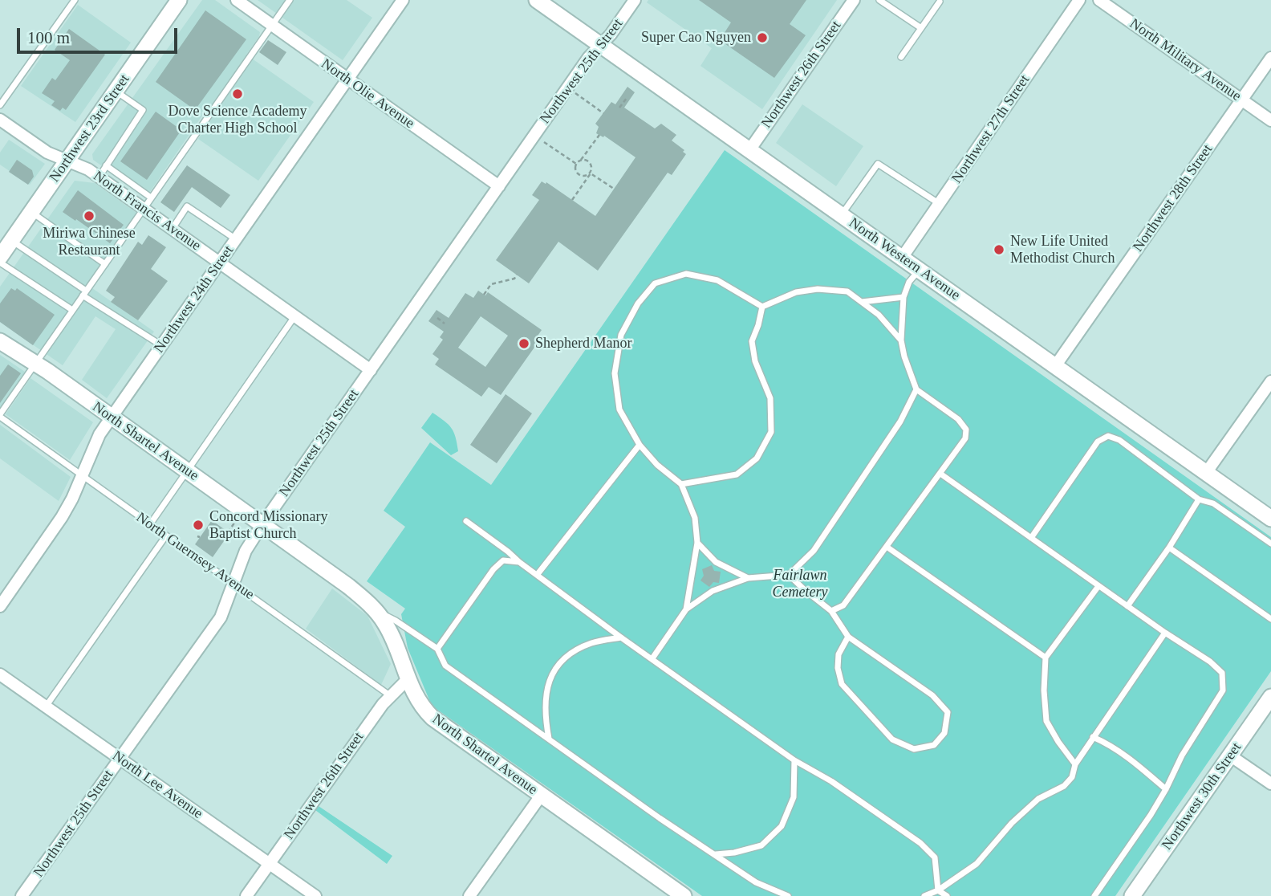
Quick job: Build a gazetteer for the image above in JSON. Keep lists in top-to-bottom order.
{
  "streets": {
    "street": [
      "North Military Avenue",
      "Northwest 25th Street",
      "Northwest 26th Street",
      "North Olie Avenue",
      "Northwest 23rd Street",
      "Northwest 27th Street",
      "Northwest 28th Street",
      "North Francis Avenue",
      "North Western Avenue",
      "Northwest 24th Street",
      "North Shartel Avenue",
      "North Lee Avenue",
      "Northwest 30th Street"
    ],
    "lane": ["North Guernsey Avenue"]
  },
  "crossings": [
    ["North Military Avenue", "Northwest 28th Street"],
    ["Northwest 25th Street", "North Olie Avenue"],
    ["Northwest 25th Street", "North Francis Avenue"],
    ["Northwest 25th Street", "North Western Avenue"],
    ["Northwest 25th Street", "North Shartel Avenue"],
    ["Northwest 25th Street", "North Guernsey Avenue"],
    ["Northwest 25th Street", "North Lee Avenue"],
    ["Northwest 26th Street", "North Western Avenue"],
    ["Northwest 26th Street", "North Shartel Avenue"],
    ["Northwest 26th Street", "North Guernsey Avenue"],
    ["Northwest 26th Street", "North Lee Avenue"],
    ["North Olie Avenue", "Northwest 24th Street"],
    ["Northwest 23rd Street", "North Francis Avenue"],
    ["Northwest 27th Street", "North Western Avenue"],
    ["Northwest 28th Street", "North Western Avenue"],
    ["North Francis Avenue", "Northwest 24th Street"],
    ["Northwest 24th Street", "North Shartel Avenue"],
    ["Northwest 24th Street", "North Guernsey Avenue"]
  ],
  "parks": ["Fairlawn Cemetery"],
  "places": [
    "Super Cao Nguyen",
    "Dove Science Academy Charter High School",
    "Miriwa Chinese Restaurant",
    "New Life United Methodist Church",
    "Shepherd Manor",
    "Concord Missionary Baptist Church"
  ],
  "scale_bar": "100 m"
}
